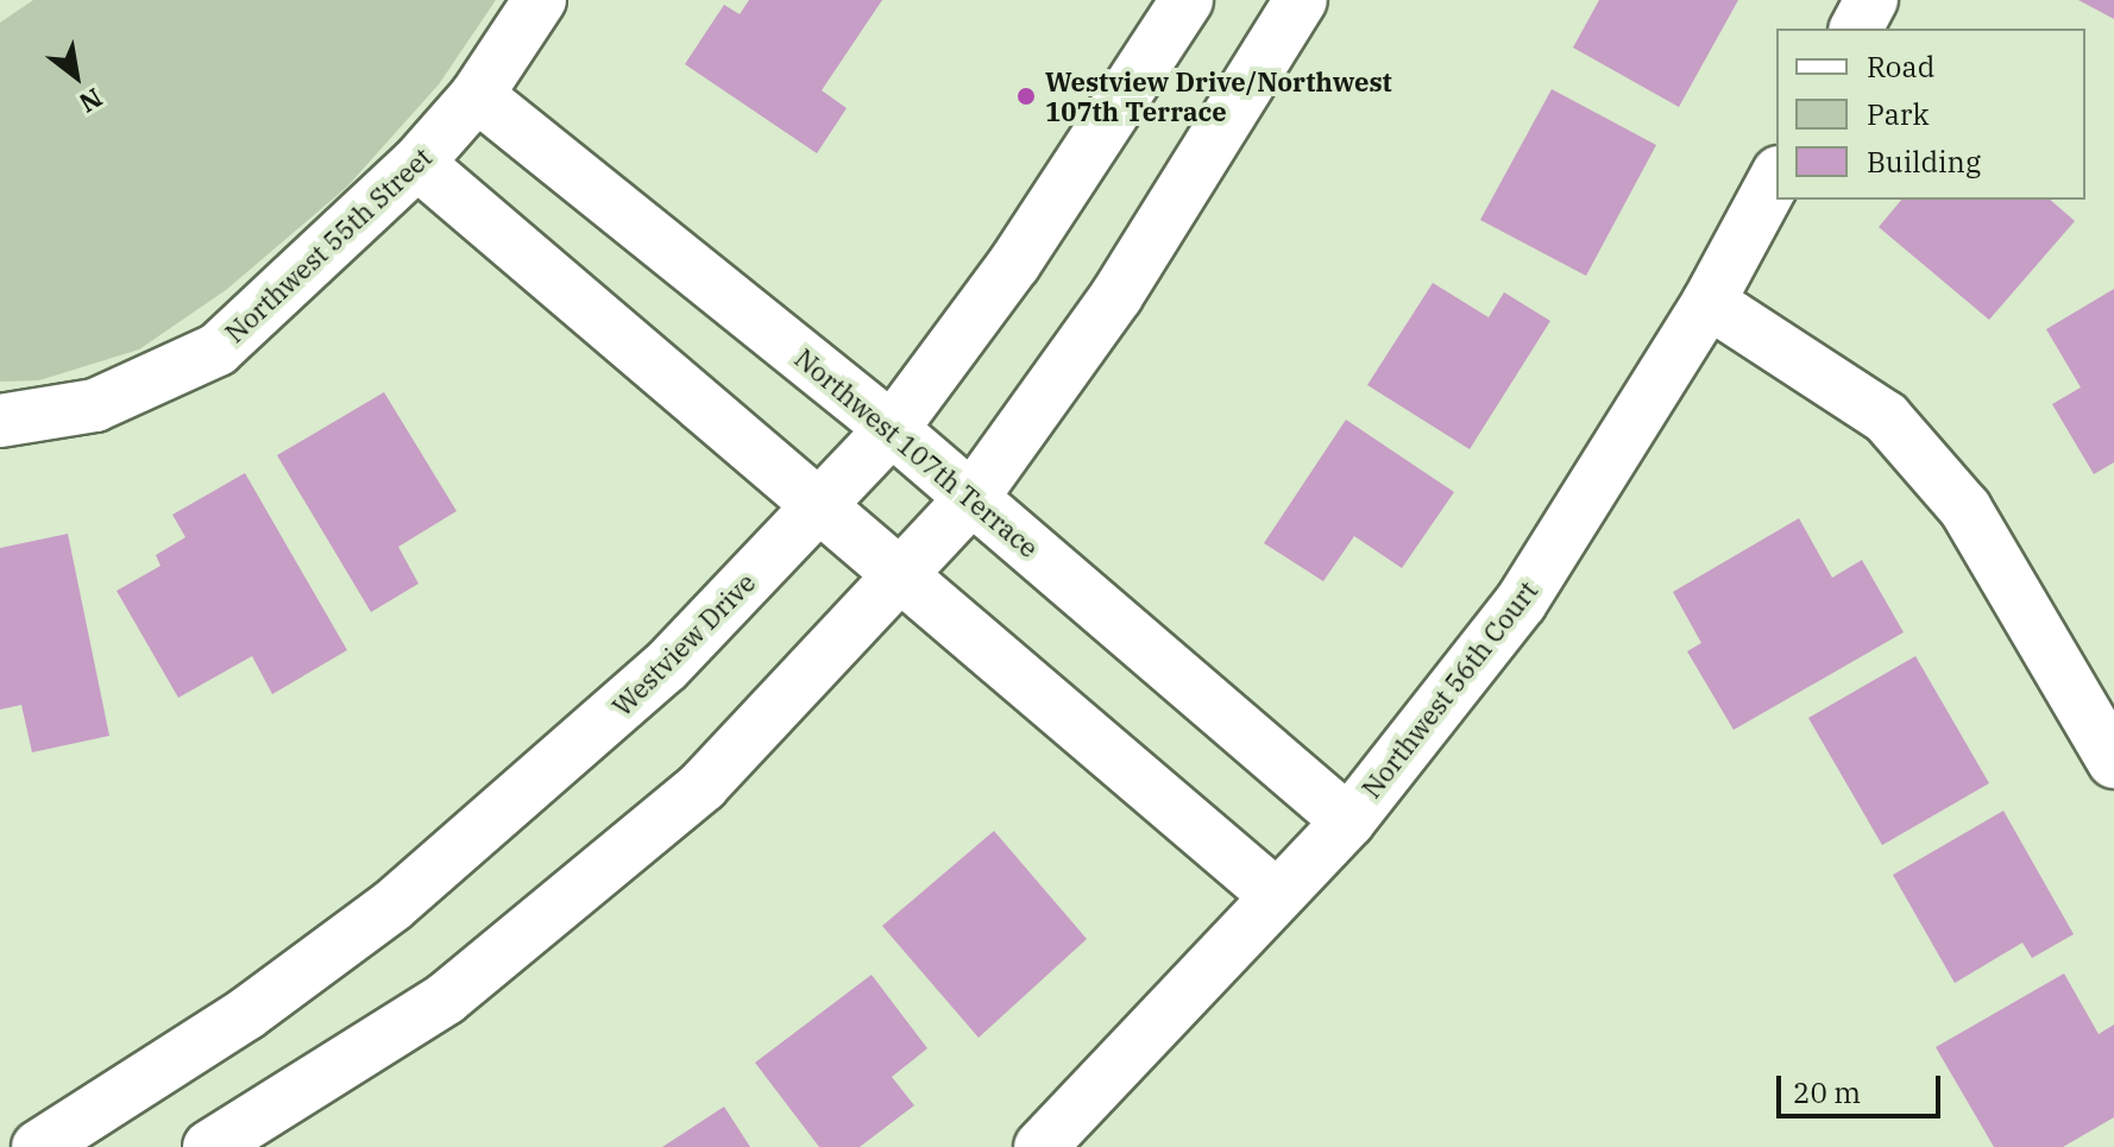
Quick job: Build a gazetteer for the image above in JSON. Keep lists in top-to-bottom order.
{
  "streets": {
    "street": [
      "Northwest 55th Street",
      "Northwest 107th Terrace",
      "Westview Drive",
      "Northwest 56th Court"
    ]
  },
  "crossings": [
    ["Northwest 55th Street", "Northwest 107th Terrace"],
    ["Northwest 107th Terrace", "Westview Drive"],
    ["Northwest 107th Terrace", "Northwest 56th Court"]
  ],
  "places": ["Westview Drive/Northwest 107th Terrace"],
  "legend": ["Road", "Park", "Building"],
  "scale_bar": "20 m",
  "north": "bottom right"
}
